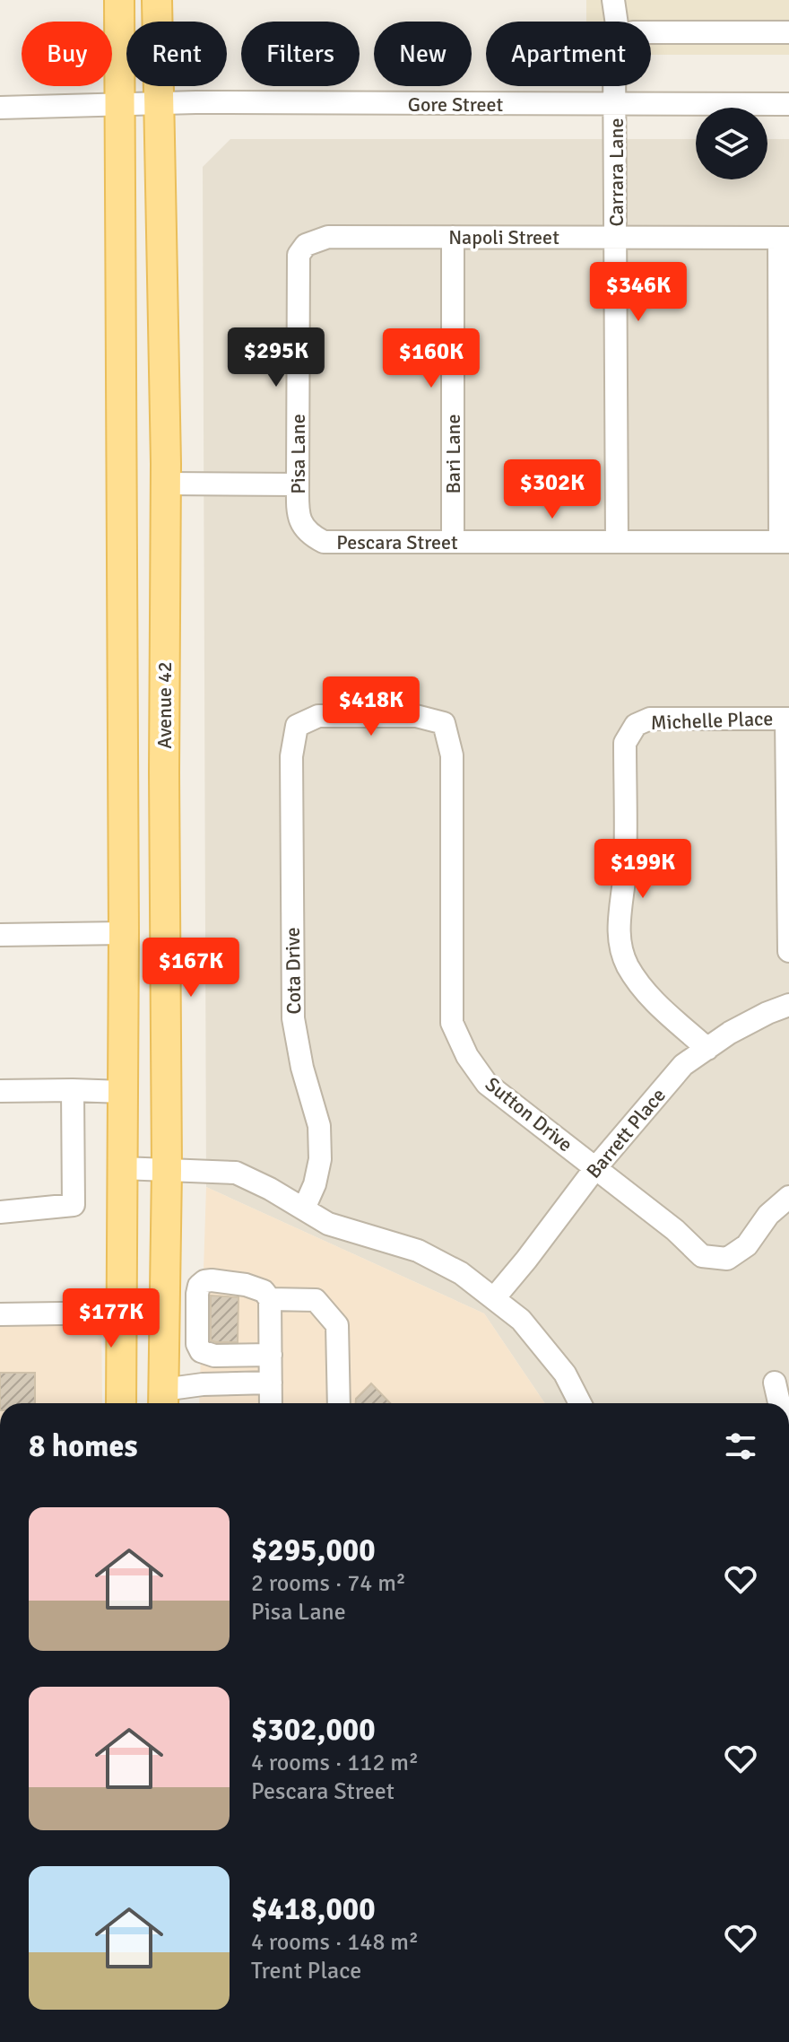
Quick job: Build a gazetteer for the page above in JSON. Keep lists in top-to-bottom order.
{
  "streets": {
    "main road": ["Avenue 42"],
    "street": [
      "Gore Street",
      "Carrara Lane",
      "Napoli Street",
      "Pisa Lane",
      "Bari Lane",
      "Pescara Street",
      "Michelle Place",
      "Cota Drive",
      "Sutton Drive",
      "Barrett Place"
    ]
  },
  "crossings": [
    ["Gore Street", "Carrara Lane"],
    ["Gore Street", "Avenue 42"],
    ["Carrara Lane", "Napoli Street"],
    ["Carrara Lane", "Pescara Street"],
    ["Napoli Street", "Pisa Lane"],
    ["Napoli Street", "Bari Lane"],
    ["Pisa Lane", "Pescara Street"],
    ["Bari Lane", "Pescara Street"],
    ["Michelle Place", "Barrett Place"],
    ["Cota Drive", "Sutton Drive"],
    ["Sutton Drive", "Barrett Place"]
  ],
  "page": {
    "chip": [
      "Buy",
      "Rent",
      "Filters",
      "New",
      "Apartment"
    ],
    "price": [
      "$346K",
      "$295K",
      "$160K",
      "$302K",
      "$418K",
      "$199K",
      "$167K",
      "$177K"
    ],
    "heading": "8 homes",
    "list": [
      {
        "name": "$295,000",
        "note": "2 rooms · 74 m² · Pisa Lane"
      },
      {
        "name": "$302,000",
        "note": "4 rooms · 112 m² · Pescara Street"
      },
      {
        "name": "$418,000",
        "note": "4 rooms · 148 m² · Trent Place"
      }
    ]
  }
}
